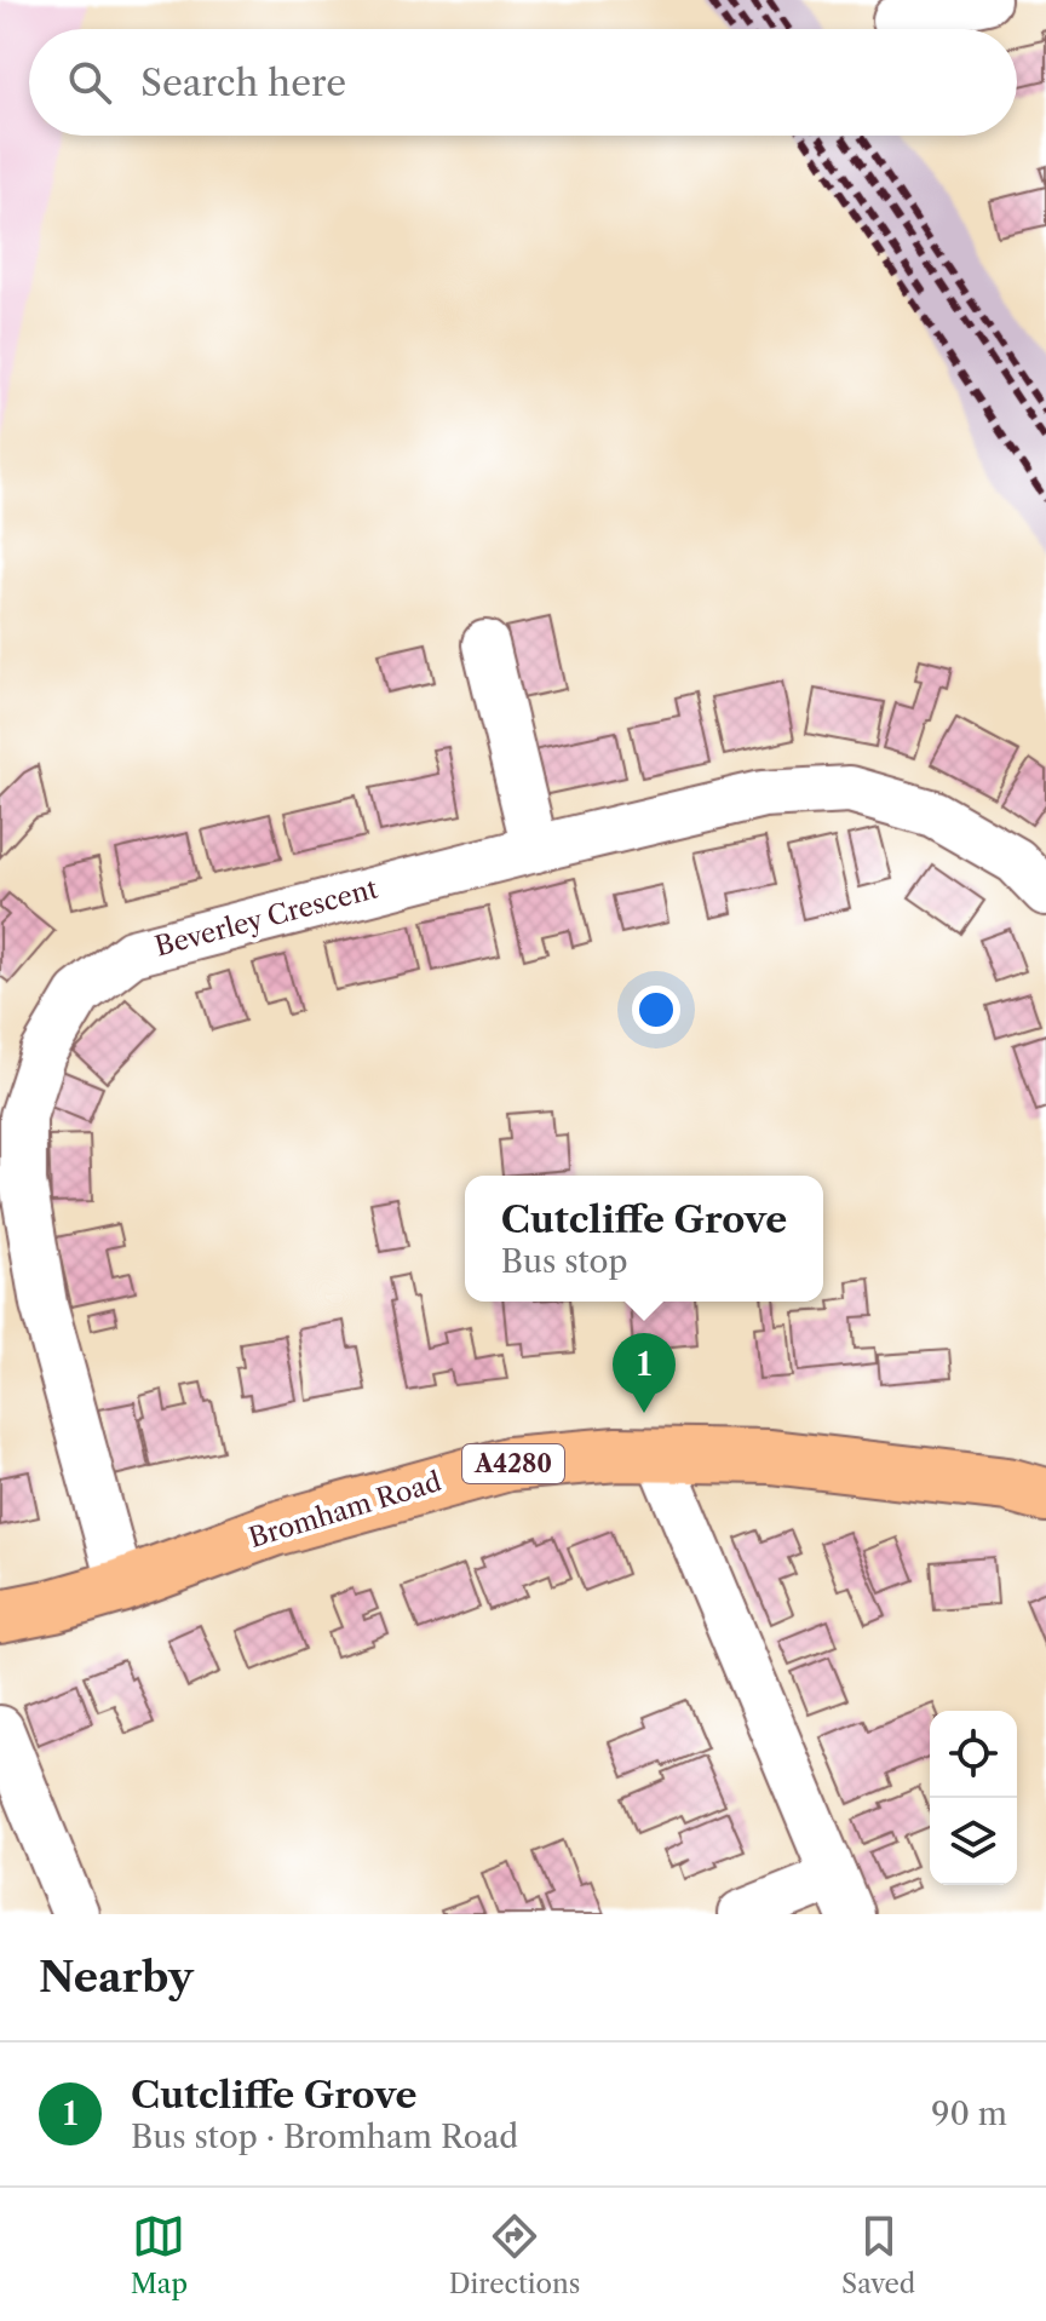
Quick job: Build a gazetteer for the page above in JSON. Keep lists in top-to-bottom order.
{
  "streets": {
    "main road": ["A4280", "Bromham Road"],
    "street": ["Beverley Crescent"]
  },
  "crossings": [
    ["Beverley Crescent", "Bromham Road"]
  ],
  "page": {
    "search": "Search here",
    "popup": ["Cutcliffe Grove", "Bus stop"],
    "pins": "1",
    "heading": "Nearby",
    "list": [
      {
        "mark": "1",
        "name": "Cutcliffe Grove",
        "note": "Bus stop · Bromham Road",
        "value": "90 m"
      }
    ],
    "nav": ["Map", "Directions", "Saved"]
  }
}
